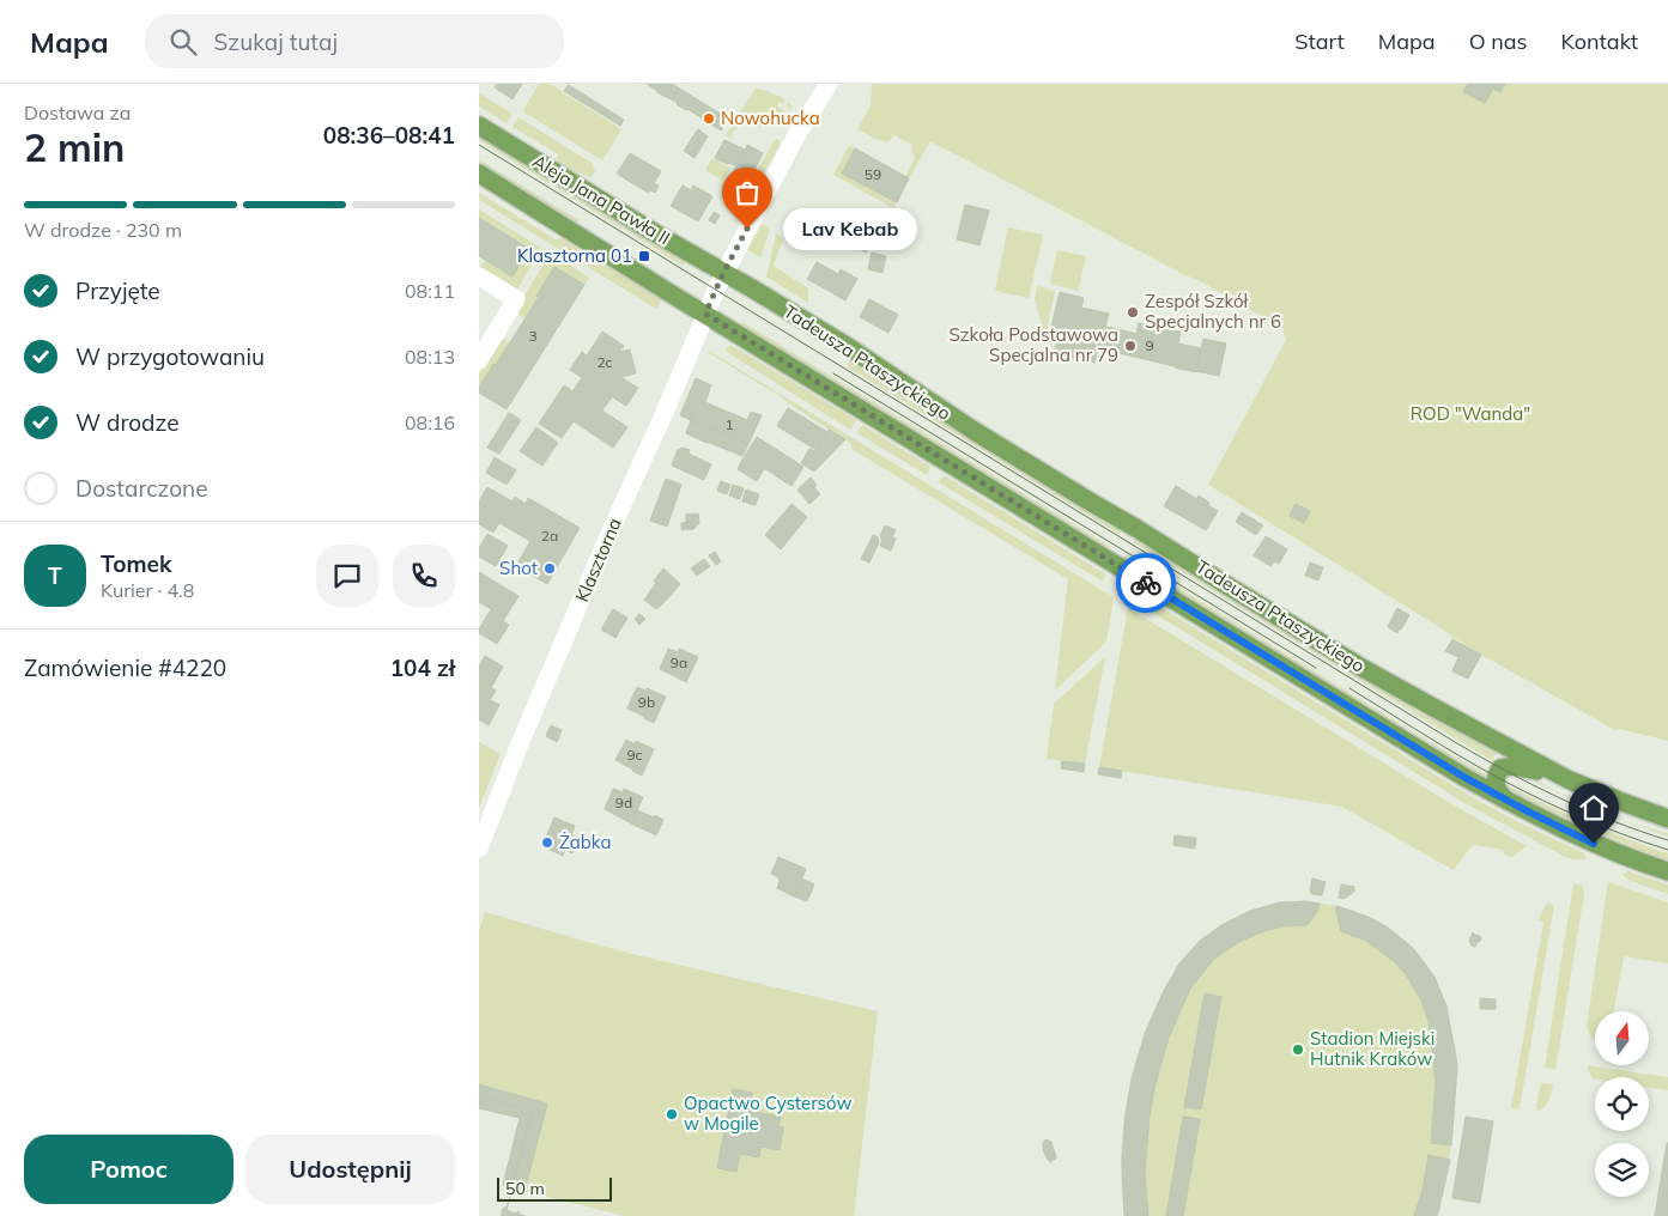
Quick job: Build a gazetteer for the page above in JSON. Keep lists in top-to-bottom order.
{
  "streets": {
    "main road": ["Aleja Jana Pawła II", "Tadeusza Ptaszyckiego"],
    "street": ["Klasztorna"]
  },
  "crossings": [
    ["Aleja Jana Pawła II", "Tadeusza Ptaszyckiego"],
    ["Aleja Jana Pawła II", "Klasztorna"],
    ["Tadeusza Ptaszyckiego", "Klasztorna"]
  ],
  "parks": ["ROD \"Wanda\""],
  "places": {
    "other": [
      "Nowohucka",
      "Lav Kebab",
      "Zespół Szkół Specjalnych nr 6",
      "Szkoła Podstawowa Specjalna nr 79",
      "Shot",
      "Żabka",
      "Stadion Miejski Hutnik Kraków",
      "Opactwo Cystersów w Mogile"
    ],
    "transit": ["Klasztorna 01"]
  },
  "house_numbers": [
    "59",
    "3",
    "9",
    "2c",
    "1",
    "2a",
    "9a",
    "9b",
    "9c",
    "9d"
  ],
  "scale_bar": "50 m",
  "north": "top",
  "page": {
    "header": "Mapa",
    "search": "Szukaj tutaj",
    "nav": [
      "Start",
      "Mapa",
      "O nas",
      "Kontakt"
    ],
    "heading": ["2 min", "Dostawa za", "08:36–08:41"],
    "panel": [
      "Tomek",
      "Kurier · 4.8",
      "Zamówienie #4220",
      "104 zł"
    ],
    "bar": "W drodze · 230 m",
    "bubble": "Lav Kebab",
    "list": [
      ["Przyjęte", "08:11"],
      ["W przygotowaniu", "08:13"],
      ["W drodze", "08:16"],
      "Dostarczone"
    ],
    "round": "T",
    "buttons": ["Pomoc", "Udostępnij"],
    "scale": "50 m"
  }
}
